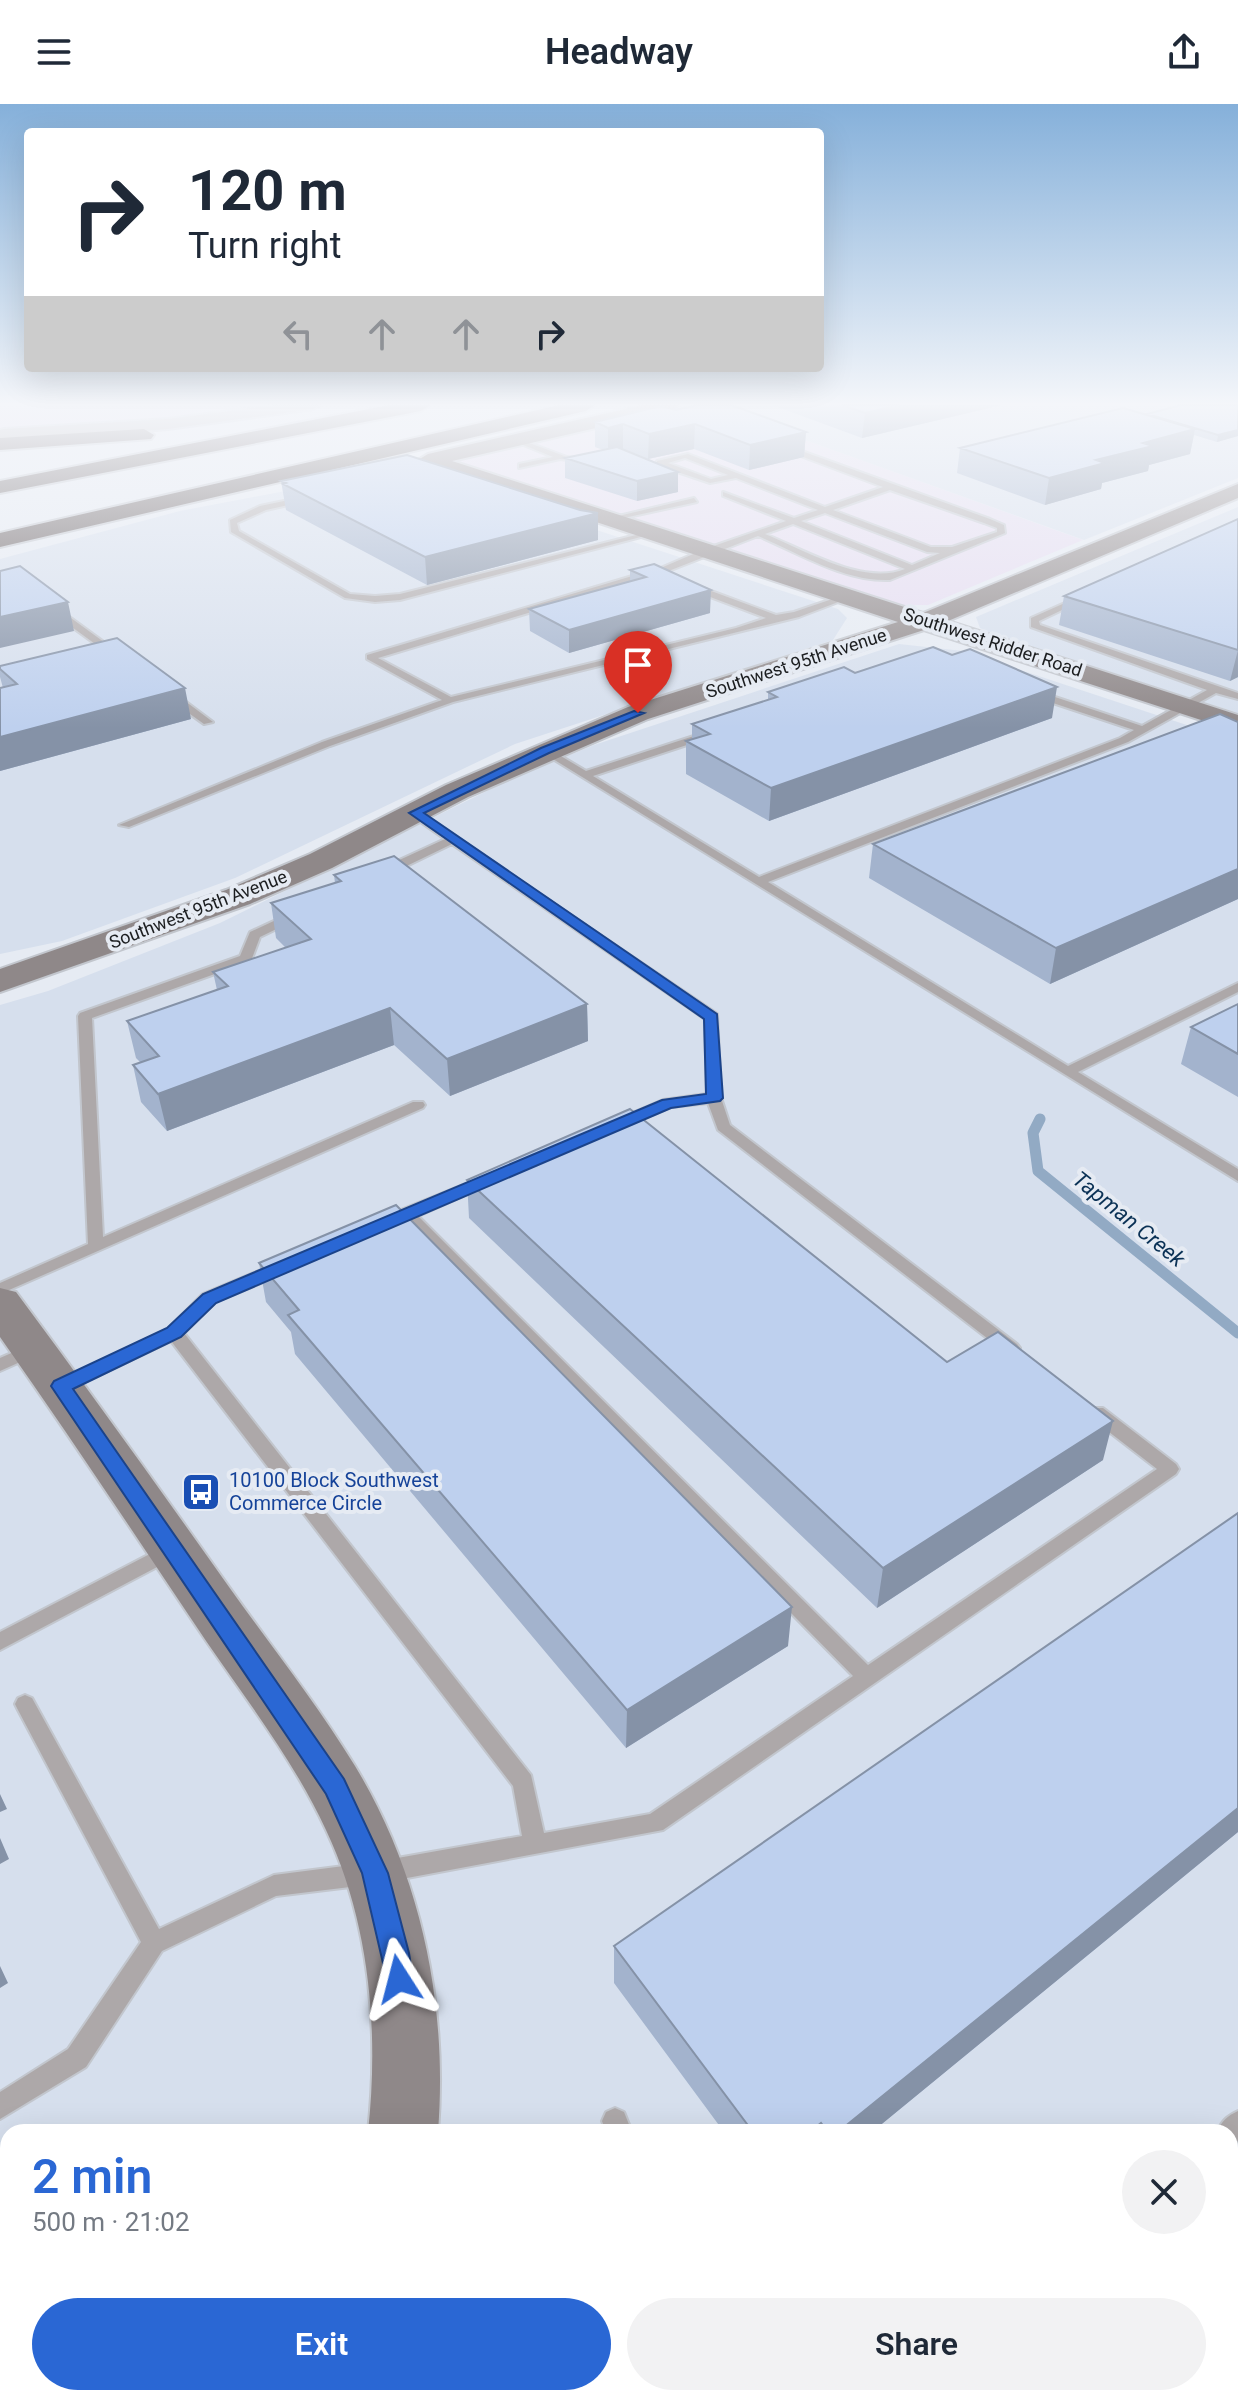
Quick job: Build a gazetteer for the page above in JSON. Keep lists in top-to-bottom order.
{
  "streets": {
    "street": ["Southwest Ridder Road", "Southwest 95th Avenue"]
  },
  "crossings": [
    ["Southwest Ridder Road", "Southwest 95th Avenue"]
  ],
  "water": ["Tapman Creek"],
  "places": {
    "bus stop": ["10100 Block Southwest Commerce Circle"]
  },
  "page": {
    "header": "Headway",
    "turn": ["120 m", "Turn right"],
    "heading": ["2 min", "500 m · 21:02"],
    "buttons": ["Exit", "Share"]
  }
}
